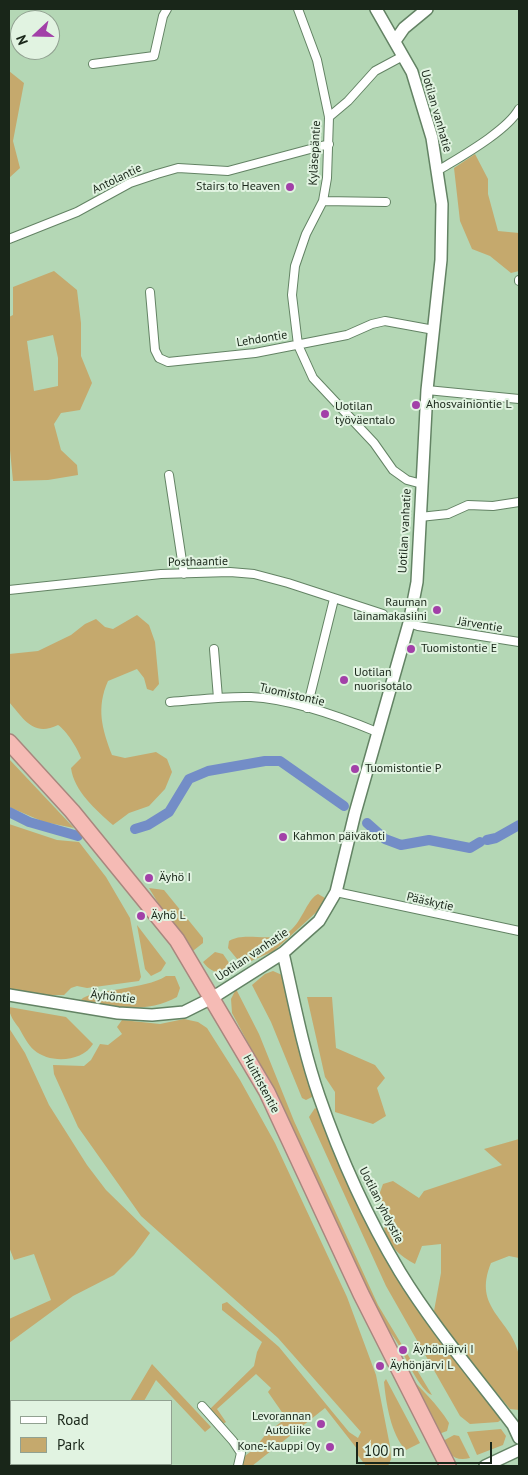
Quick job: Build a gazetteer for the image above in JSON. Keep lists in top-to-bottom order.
{
  "streets": {
    "highway": ["Huittistentie"],
    "main road": ["Uotilan vanhatie", "Äyhöntie", "Uotilan yhdystie"],
    "street": [
      "Kyläsepäntie",
      "Antolantie",
      "Lehdontie",
      "Posthaantie",
      "Järventie",
      "Tuomistontie",
      "Pääskytie"
    ]
  },
  "crossings": [
    ["Uotilan vanhatie", "Kyläsepäntie"],
    ["Uotilan vanhatie", "Lehdontie"],
    ["Uotilan vanhatie", "Järventie"],
    ["Uotilan vanhatie", "Tuomistontie"],
    ["Uotilan vanhatie", "Pääskytie"],
    ["Uotilan vanhatie", "Äyhöntie"],
    ["Uotilan vanhatie", "Huittistentie"],
    ["Uotilan vanhatie", "Uotilan yhdystie"],
    ["Kyläsepäntie", "Antolantie"],
    ["Kyläsepäntie", "Lehdontie"],
    ["Äyhöntie", "Huittistentie"]
  ],
  "places": [
    "Stairs to Heaven",
    "Ahosvainiontie L",
    "Uotilan työväentalo",
    "Rauman lainamakasiini",
    "Tuomistontie E",
    "Uotilan nuorisotalo",
    "Tuomistontie P",
    "Kahmon päiväkoti",
    "Äyhö I",
    "Äyhö L",
    "Äyhönjärvi I",
    "Äyhönjärvi L",
    "Levorannan Autoliike",
    "Kone-Kauppi Oy"
  ],
  "legend": ["Road", "Park"],
  "scale_bar": "100 m",
  "north": "left"
}
